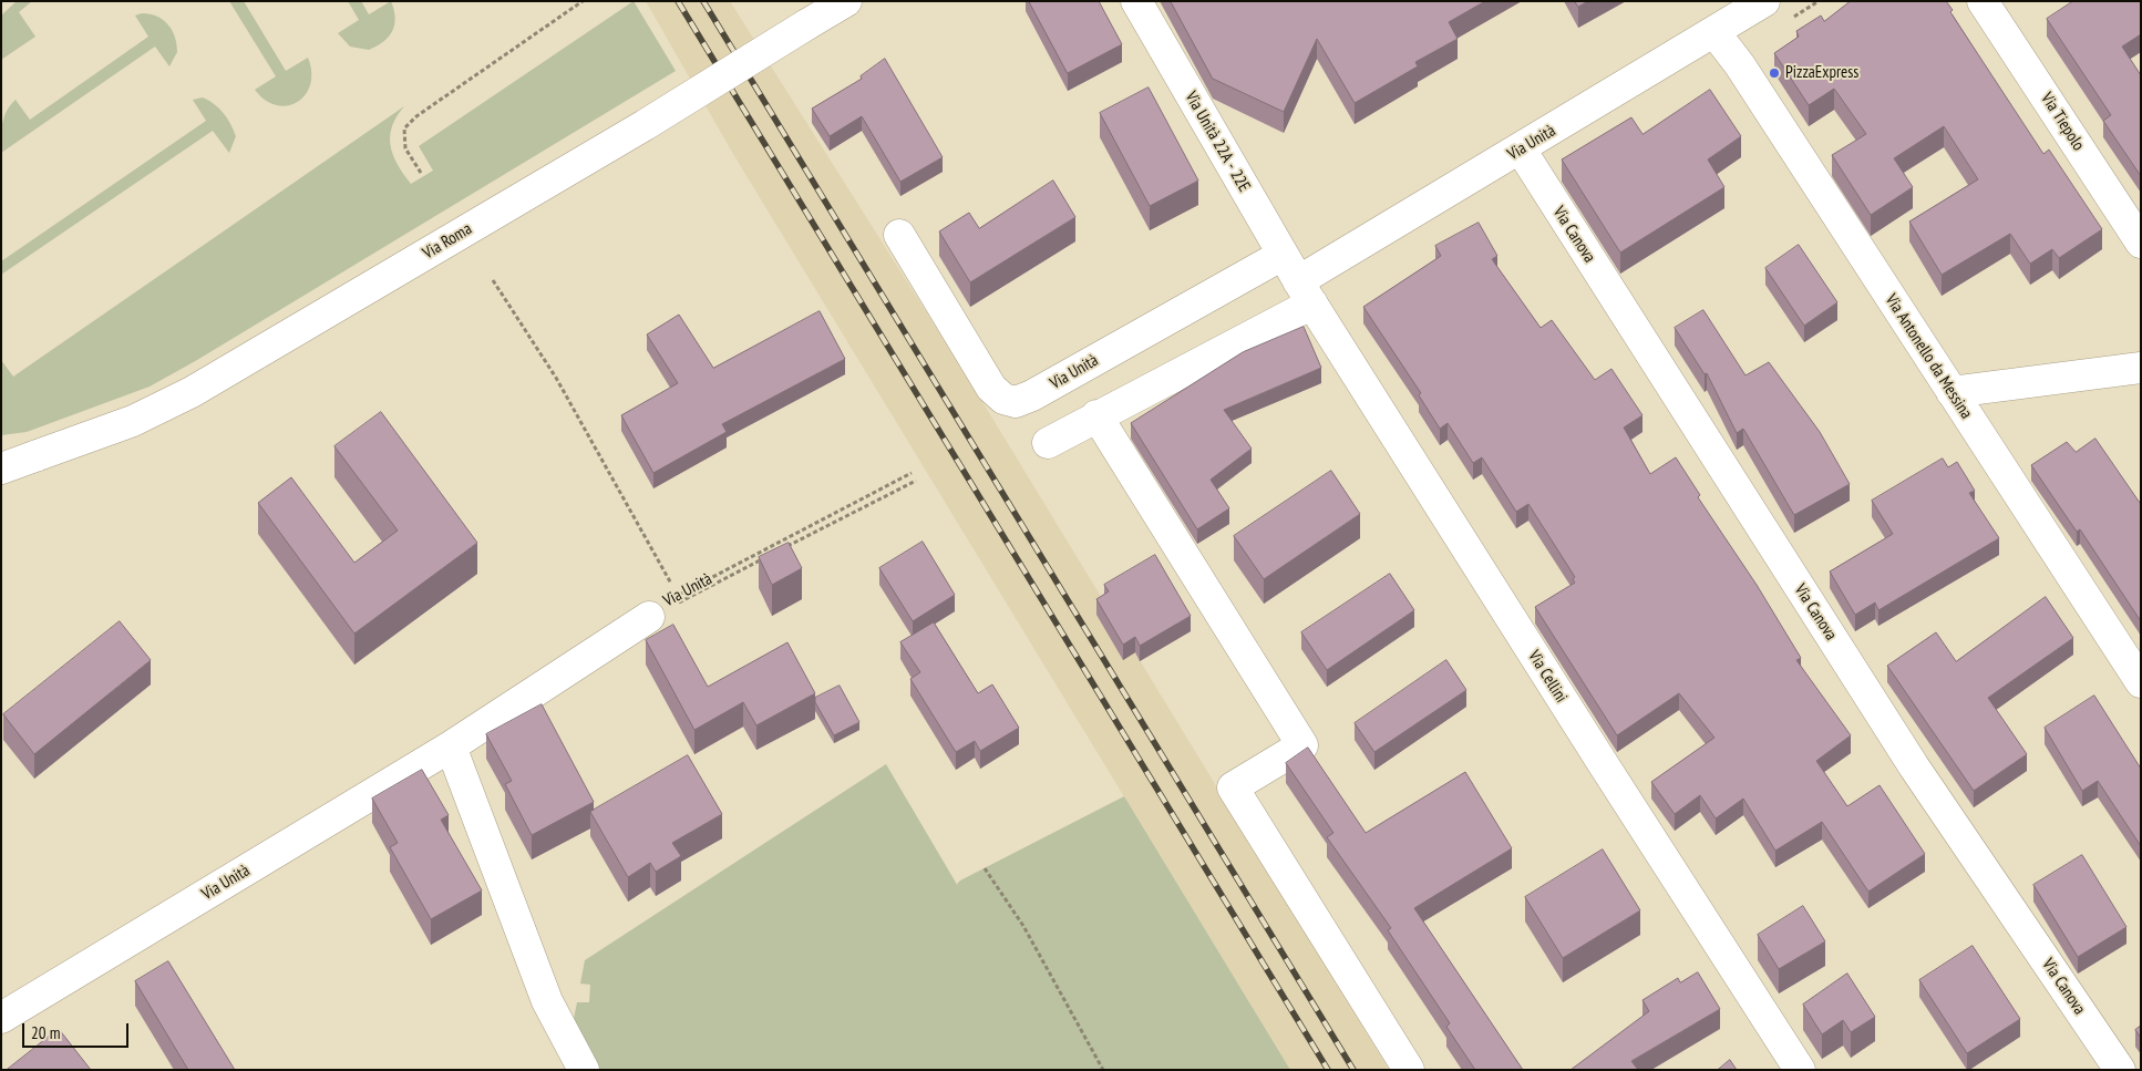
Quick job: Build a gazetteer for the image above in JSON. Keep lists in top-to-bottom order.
{
  "streets": {
    "street": [
      "Via Tiepolo",
      "Via Unità 22A - 22E",
      "Via Unità",
      "Via Canova",
      "Via Roma",
      "Via Antonello da Messina",
      "Via Cellini"
    ]
  },
  "crossings": [
    ["Via Unità 22A - 22E", "Via Unità"],
    ["Via Unità 22A - 22E", "Via Cellini"],
    ["Via Unità", "Via Canova"],
    ["Via Unità", "Via Antonello da Messina"],
    ["Via Unità", "Via Cellini"]
  ],
  "places": ["PizzaExpress"],
  "scale_bar": "20 m"
}
